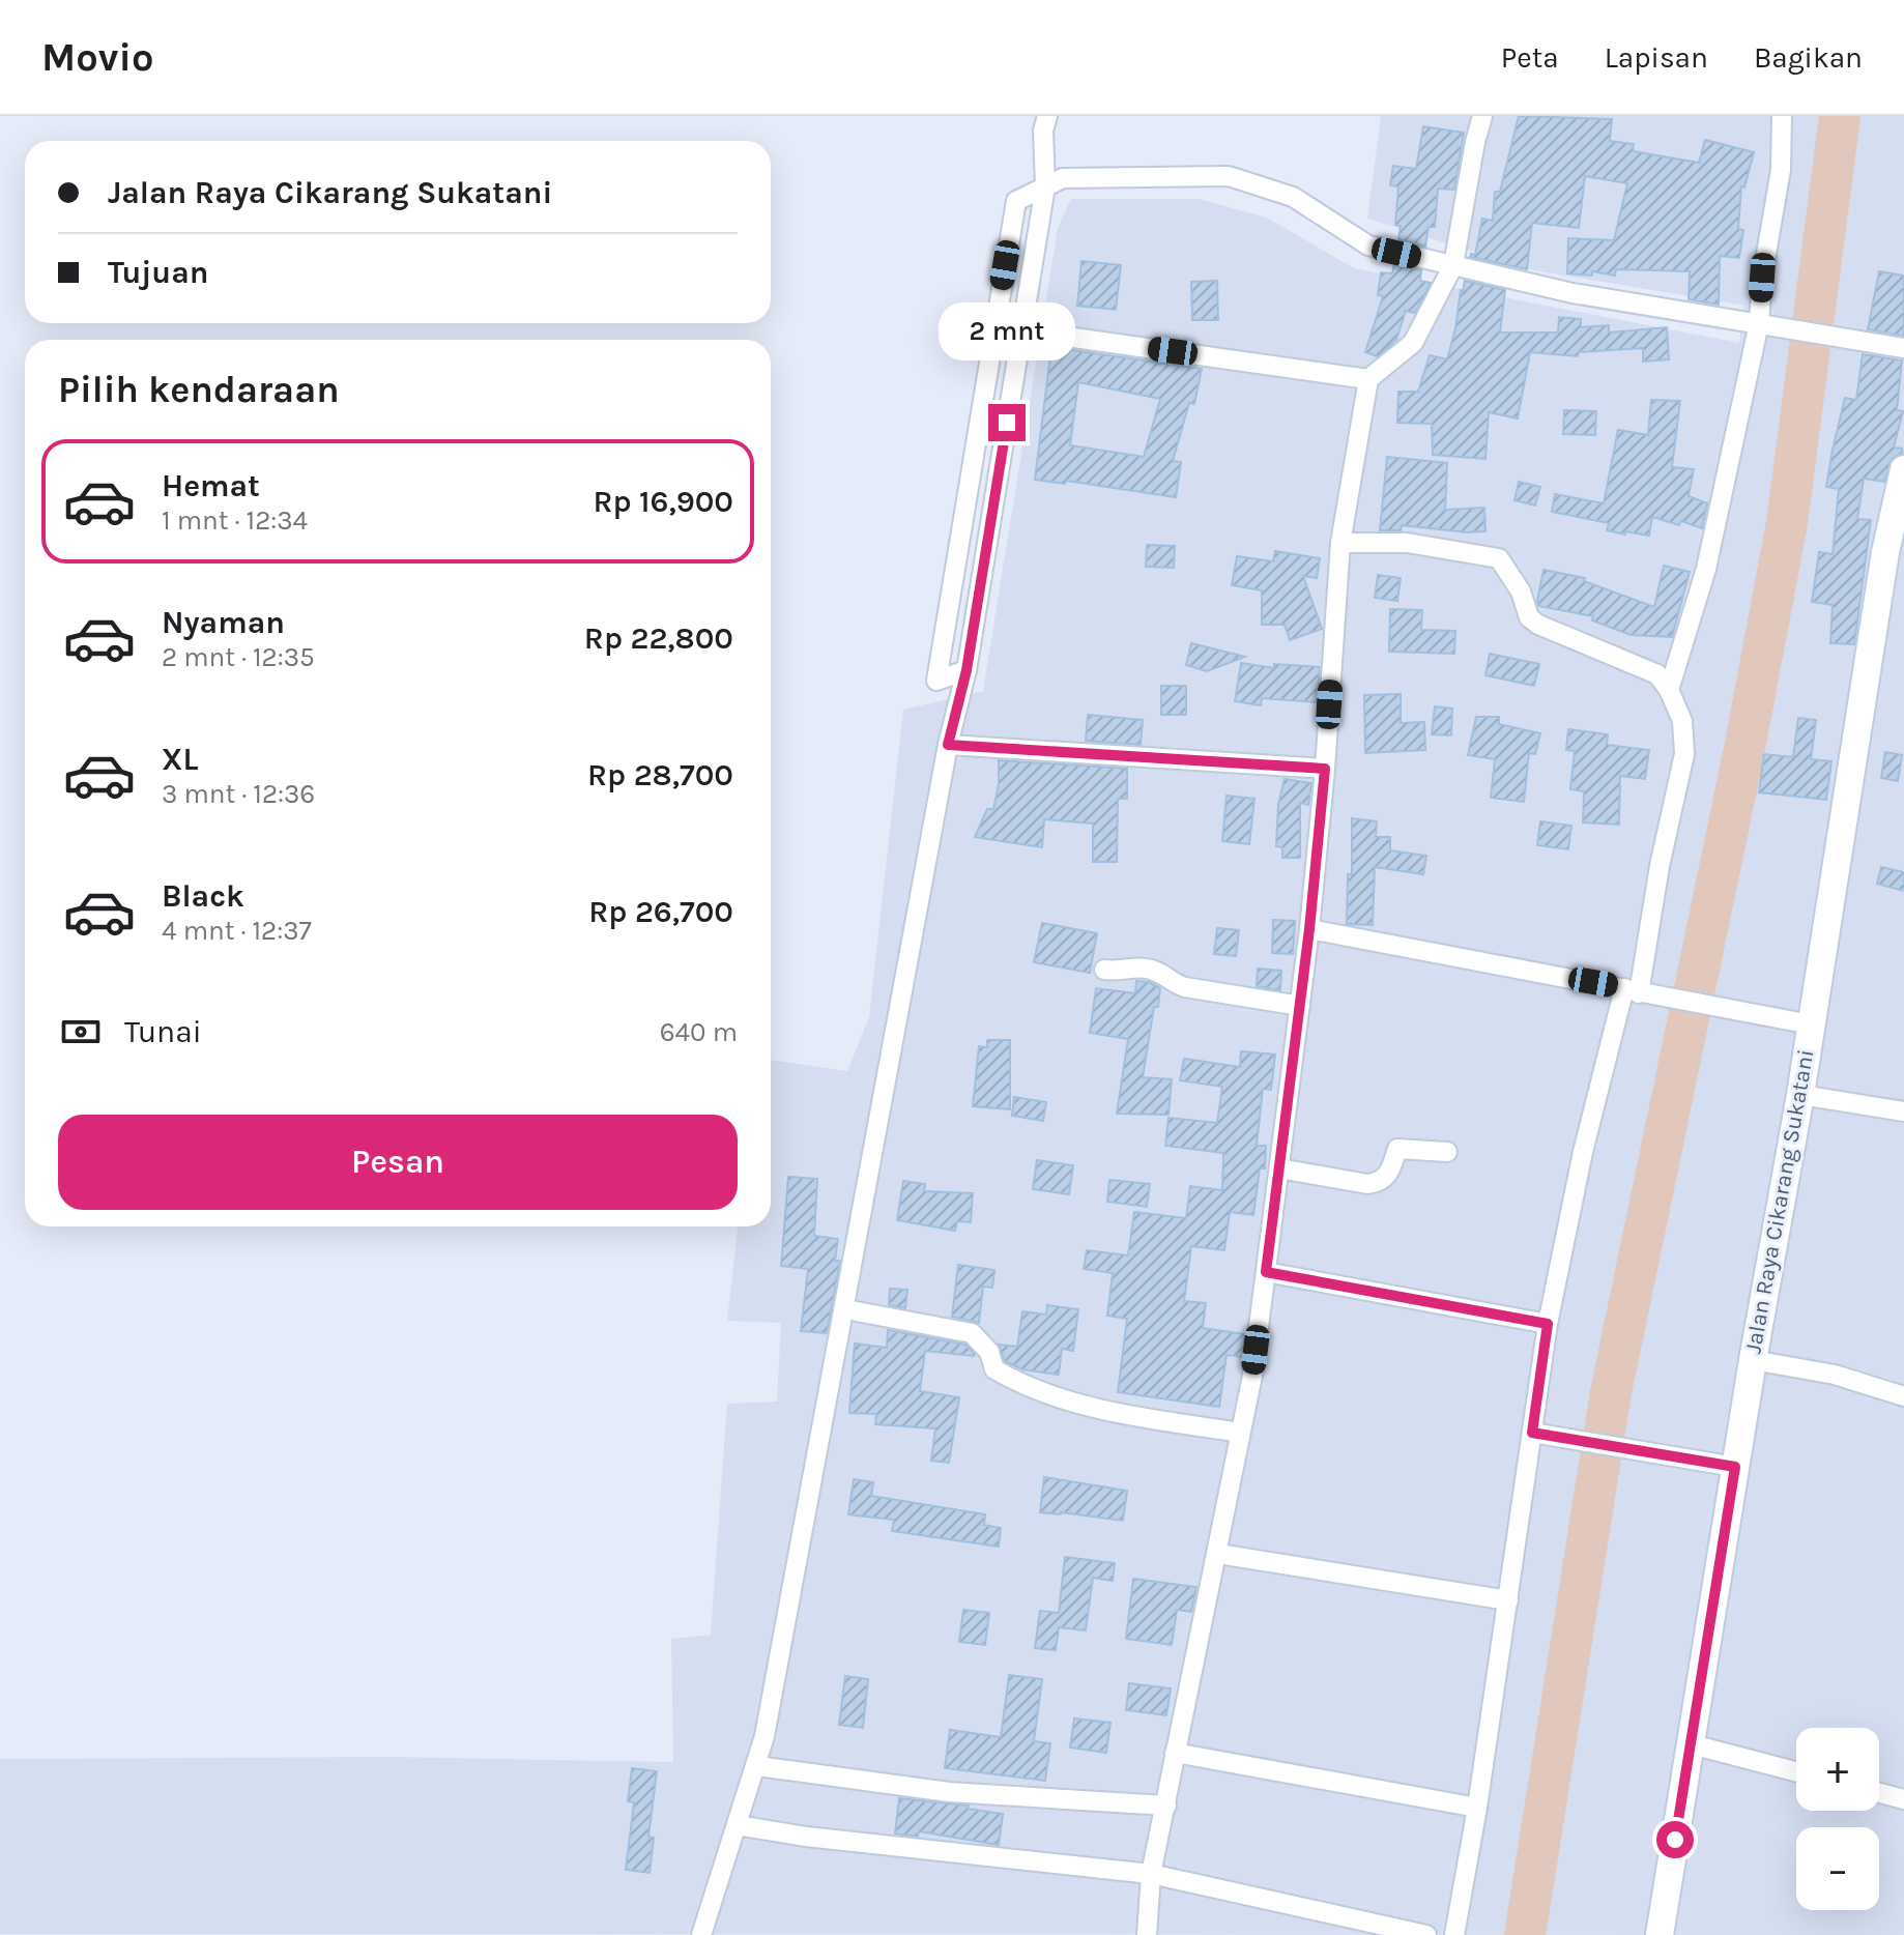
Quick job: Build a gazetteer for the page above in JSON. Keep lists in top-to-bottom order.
{
  "streets": {
    "main road": ["Jalan Raya Cikarang Sukatani"]
  },
  "page": {
    "header": "Movio",
    "nav": ["Peta", "Lapisan", "Bagikan"],
    "banner": ["Jalan Raya Cikarang Sukatani", "Tujuan"],
    "bubble": "2 mnt",
    "heading": "Pilih kendaraan",
    "list": [
      {
        "name": "Hemat",
        "note": "1 mnt · 12:34",
        "value": "Rp 16,900"
      },
      {
        "name": "Nyaman",
        "note": "2 mnt · 12:35",
        "value": "Rp 22,800"
      },
      {
        "name": "XL",
        "note": "3 mnt · 12:36",
        "value": "Rp 28,700"
      },
      {
        "name": "Black",
        "note": "4 mnt · 12:37",
        "value": "Rp 26,700"
      }
    ],
    "pay": ["Tunai", "640 m"],
    "buttons": "Pesan",
    "map_buttons": ["+", "−"]
  }
}
